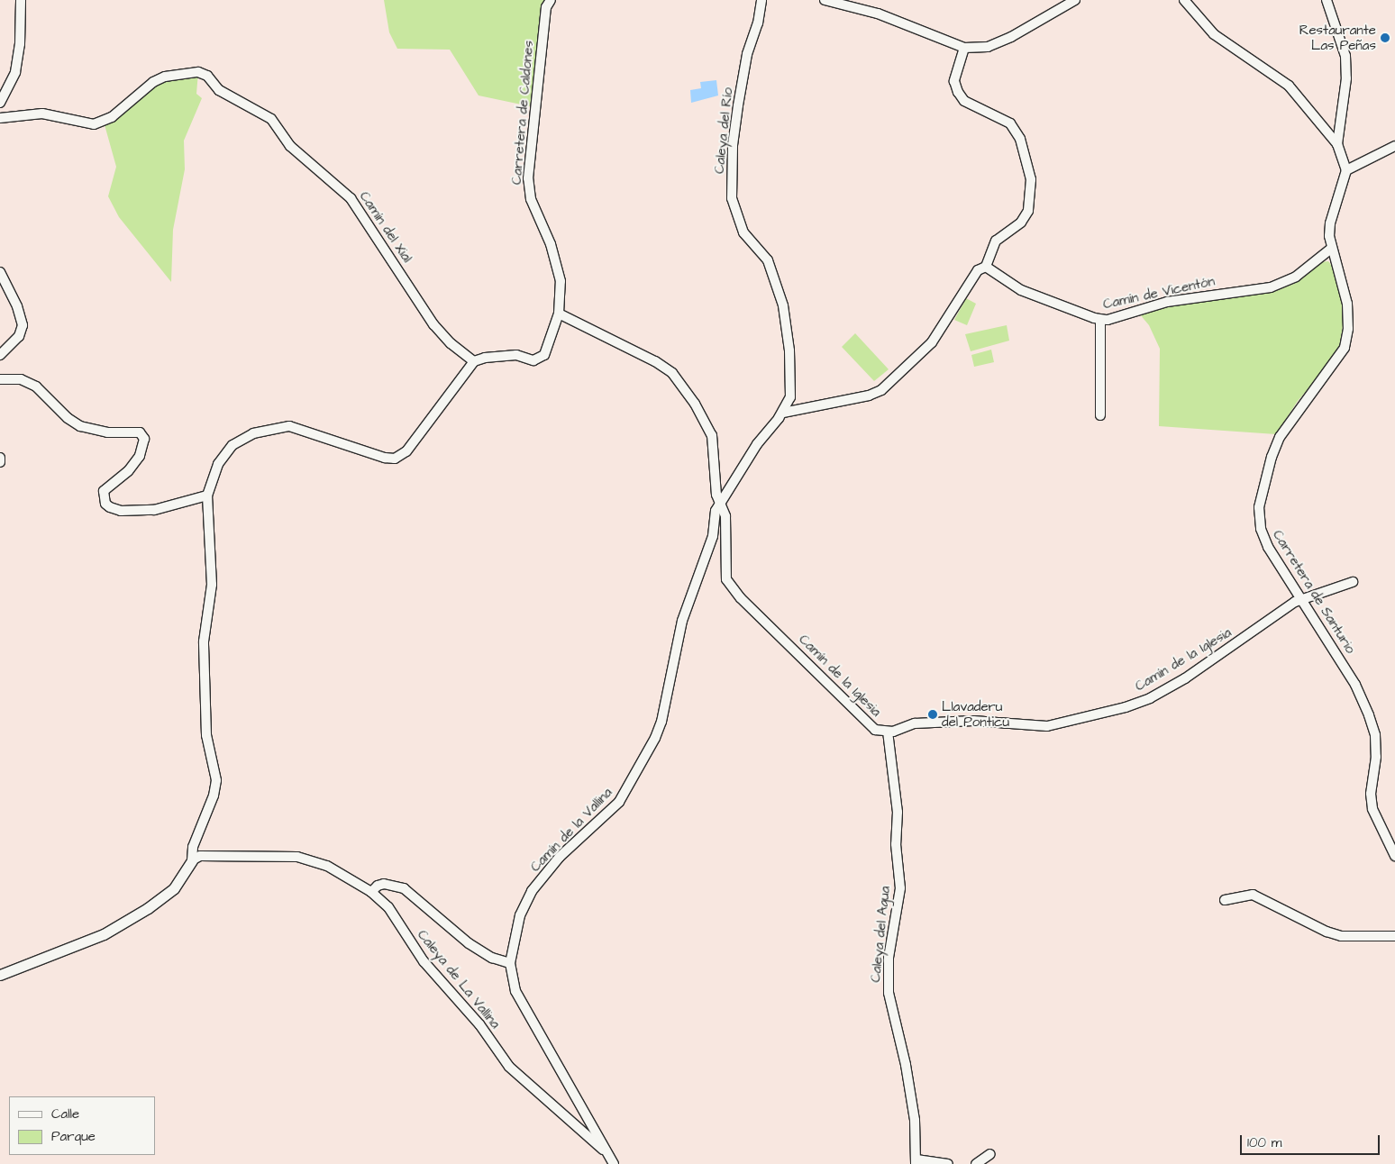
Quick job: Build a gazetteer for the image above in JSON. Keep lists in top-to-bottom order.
{
  "streets": {
    "street": [
      "Carretera de Caldones",
      "Caleya del Río",
      "Camín del Xial",
      "Camín de Vicentón",
      "Carretera de Santurio",
      "Camín de la Iglesia",
      "Camín de la Vallina",
      "Caleya del Agua",
      "Caleya de La Vallina"
    ]
  },
  "crossings": [
    ["Carretera de Caldones", "Camín del Xial"],
    ["Carretera de Caldones", "Camín de la Iglesia"],
    ["Caleya del Río", "Camín de la Vallina"],
    ["Camín de Vicentón", "Carretera de Santurio"],
    ["Carretera de Santurio", "Camín de la Iglesia"],
    ["Camín de la Iglesia", "Camín de la Vallina"],
    ["Camín de la Iglesia", "Caleya del Agua"],
    ["Camín de la Vallina", "Caleya de La Vallina"]
  ],
  "places": ["Restaurante Las Peñas", "Llavaderu del Ponticu"],
  "legend": ["Calle", "Parque"],
  "scale_bar": "100 m"
}
